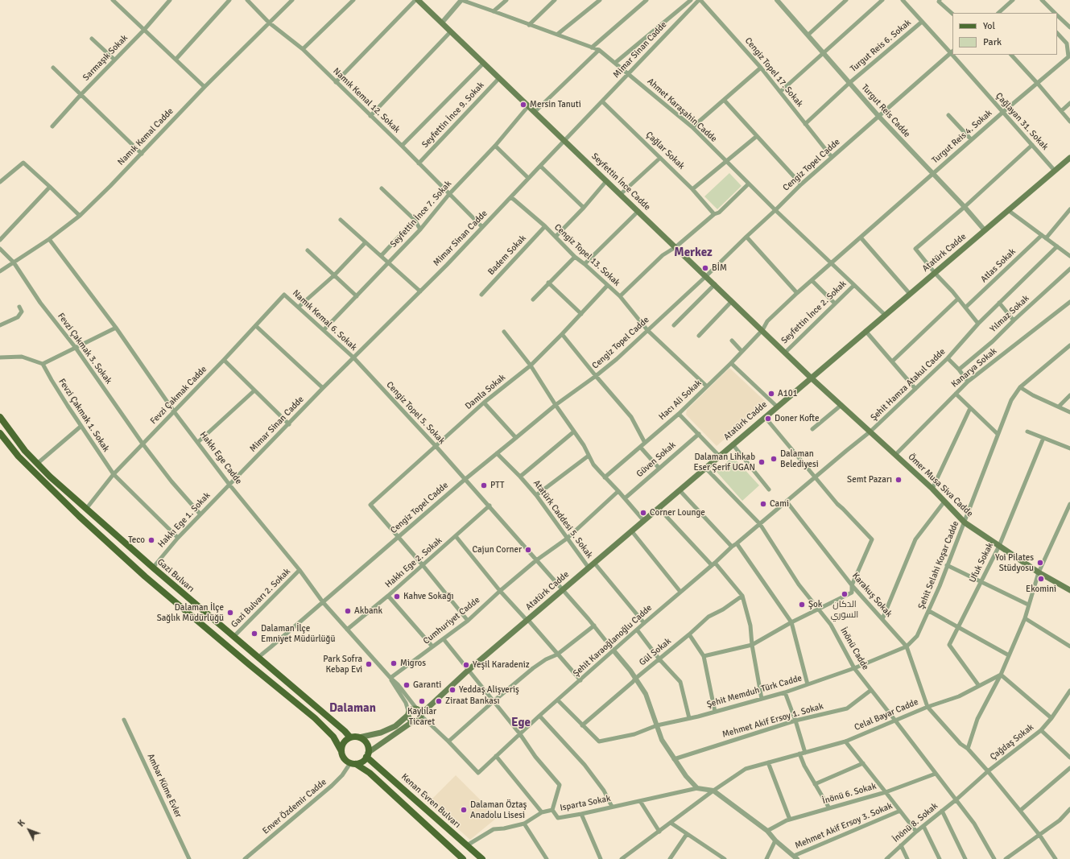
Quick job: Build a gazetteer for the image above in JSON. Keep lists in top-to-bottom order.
{
  "streets": {
    "main road": [
      "Seyfettin İnce Cadde",
      "Atatürk Cadde",
      "Ömer Musa Siva Cadde",
      "Gazi Bulvarı",
      "Kenan Evren Bulvarı"
    ],
    "street": [
      "Turgut Reis 6. Sokak",
      "Mimar Sinan Cadde",
      "Sarmaşık Sokak",
      "Cengiz Topel 17. Sokak",
      "Namık Kemal 12. Sokak",
      "Ahmet Karaşahin Cadde",
      "Turgut Reis Cadde",
      "Seyfettin İnce 9. Sokak",
      "Çağlayan 31. Sokak",
      "Namık Kemal Cadde",
      "Turgut Reis 4. Sokak",
      "Çağlar Sokak",
      "Cengiz Topel Cadde",
      "Seyfettin İnce 7. Sokak",
      "Badem Sokak",
      "Cengiz Topel 13. Sokak",
      "Atlas Sokak",
      "Seyfettin İnce 2. Sokak",
      "Yılmaz Sokak",
      "Namık Kemal 6. Sokak",
      "Fevzi Çakmak 3. Sokak",
      "Kanarya Sokak",
      "Şehit Hamza Atakul Cadde",
      "Damla Sokak",
      "Fevzi Çakmak Cadde",
      "Hacı Ali Sokak",
      "Cengiz Topel 5. Sokak",
      "Fevzi Çakmak 1. Sokak",
      "Hakkı Ege Cadde",
      "Güven Sokak",
      "Atatürk Caddesi 5. Sokak",
      "Hakkı Ege 1. Sokak",
      "Hakkı Ege 2. Sokak",
      "Ufuk Sokak",
      "Şehit Selahi Koşar Cadde",
      "Karakuş Sokak",
      "Gazi Bulvarı 2. Sokak",
      "Cumhuriyet Cadde",
      "Şehit Karaoğlanoğlu Cadde",
      "İnönü Cadde",
      "Gül Sokak",
      "Şehit Memduh Türk Cadde",
      "Celal Bayar Cadde",
      "Mehmet Akif Ersoy 1. Sokak",
      "Çağdaş Sokak",
      "Ambar Küme Evler",
      "İnönü 6. Sokak",
      "Isparta Sokak",
      "Enver Özdemir Cadde",
      "İnönü 8. Sokak",
      "Mehmet Akif Ersoy 3. Sokak"
    ]
  },
  "crossings": [
    ["Turgut Reis 6. Sokak", "Cengiz Topel 17. Sokak"],
    ["Turgut Reis 6. Sokak", "Turgut Reis Cadde"],
    ["Turgut Reis 6. Sokak", "Çağlayan 31. Sokak"],
    ["Mimar Sinan Cadde", "Cengiz Topel 17. Sokak"],
    ["Mimar Sinan Cadde", "Namık Kemal 12. Sokak"],
    ["Mimar Sinan Cadde", "Ahmet Karaşahin Cadde"],
    ["Mimar Sinan Cadde", "Çağlar Sokak"],
    ["Mimar Sinan Cadde", "Seyfettin İnce Cadde"],
    ["Mimar Sinan Cadde", "Cengiz Topel 13. Sokak"],
    ["Mimar Sinan Cadde", "Namık Kemal 6. Sokak"],
    ["Mimar Sinan Cadde", "Cengiz Topel 5. Sokak"],
    ["Mimar Sinan Cadde", "Hakkı Ege Cadde"],
    ["Mimar Sinan Cadde", "Hakkı Ege 1. Sokak"],
    ["Cengiz Topel 17. Sokak", "Cengiz Topel Cadde"],
    ["Namık Kemal 12. Sokak", "Seyfettin İnce 9. Sokak"],
    ["Namık Kemal 12. Sokak", "Namık Kemal Cadde"],
    ["Namık Kemal 12. Sokak", "Seyfettin İnce 7. Sokak"],
    ["Ahmet Karaşahin Cadde", "Turgut Reis 4. Sokak"],
    ["Ahmet Karaşahin Cadde", "Cengiz Topel Cadde"],
    ["Ahmet Karaşahin Cadde", "Atatürk Cadde"],
    ["Ahmet Karaşahin Cadde", "Seyfettin İnce 2. Sokak"],
    ["Ahmet Karaşahin Cadde", "Hacı Ali Sokak"],
    ["Turgut Reis Cadde", "Turgut Reis 4. Sokak"],
    ["Turgut Reis Cadde", "Cengiz Topel Cadde"],
    ["Turgut Reis Cadde", "Atatürk Cadde"],
    ["Seyfettin İnce 9. Sokak", "Seyfettin İnce Cadde"],
    ["Çağlayan 31. Sokak", "Turgut Reis 4. Sokak"],
    ["Çağlayan 31. Sokak", "Cengiz Topel Cadde"],
    ["Çağlayan 31. Sokak", "Atatürk Cadde"],
    ["Namık Kemal Cadde", "Fevzi Çakmak 3. Sokak"],
    ["Namık Kemal Cadde", "Hakkı Ege Cadde"],
    ["Turgut Reis 4. Sokak", "Hacı Ali Sokak"],
    ["Cengiz Topel Cadde", "Seyfettin İnce Cadde"],
    ["Cengiz Topel Cadde", "Cengiz Topel 13. Sokak"],
    ["Cengiz Topel Cadde", "Damla Sokak"],
    ["Cengiz Topel Cadde", "Cengiz Topel 5. Sokak"],
    ["Cengiz Topel Cadde", "Hakkı Ege Cadde"],
    ["Cengiz Topel Cadde", "Atatürk Caddesi 5. Sokak"],
    ["Cengiz Topel Cadde", "Gazi Bulvarı"],
    ["Seyfettin İnce Cadde", "Seyfettin İnce 7. Sokak"],
    ["Seyfettin İnce Cadde", "Atatürk Cadde"],
    ["Seyfettin İnce Cadde", "Seyfettin İnce 2. Sokak"],
    ["Seyfettin İnce Cadde", "Hacı Ali Sokak"],
    ["Seyfettin İnce Cadde", "Ömer Musa Siva Cadde"],
    ["Seyfettin İnce 7. Sokak", "Namık Kemal 6. Sokak"],
    ["Atatürk Cadde", "Cengiz Topel 5. Sokak"],
    ["Atatürk Cadde", "Hakkı Ege Cadde"],
    ["Atatürk Cadde", "Ömer Musa Siva Cadde"],
    ["Atatürk Cadde", "Atatürk Caddesi 5. Sokak"],
    ["Atatürk Cadde", "İnönü Cadde"],
    ["Badem Sokak", "Cengiz Topel 13. Sokak"],
    ["Cengiz Topel 13. Sokak", "Damla Sokak"],
    ["Cengiz Topel 13. Sokak", "Hacı Ali Sokak"],
    ["Namık Kemal 6. Sokak", "Fevzi Çakmak Cadde"],
    ["Namık Kemal 6. Sokak", "Cengiz Topel 5. Sokak"],
    ["Fevzi Çakmak 3. Sokak", "Fevzi Çakmak Cadde"],
    ["Fevzi Çakmak 3. Sokak", "Hakkı Ege 1. Sokak"],
    ["Kanarya Sokak", "Ömer Musa Siva Cadde"],
    ["Şehit Hamza Atakul Cadde", "Ömer Musa Siva Cadde"],
    ["Şehit Hamza Atakul Cadde", "Karakuş Sokak"],
    ["Şehit Hamza Atakul Cadde", "Şehit Karaoğlanoğlu Cadde"],
    ["Şehit Hamza Atakul Cadde", "İnönü Cadde"],
    ["Damla Sokak", "Cengiz Topel 5. Sokak"],
    ["Fevzi Çakmak Cadde", "Fevzi Çakmak 1. Sokak"],
    ["Fevzi Çakmak Cadde", "Hakkı Ege Cadde"],
    ["Fevzi Çakmak Cadde", "Gazi Bulvarı"],
    ["Cengiz Topel 5. Sokak", "Hakkı Ege 2. Sokak"],
    ["Cengiz Topel 5. Sokak", "Cumhuriyet Cadde"],
    ["Cengiz Topel 5. Sokak", "Şehit Karaoğlanoğlu Cadde"],
    ["Fevzi Çakmak 1. Sokak", "Hakkı Ege 1. Sokak"],
    ["Hakkı Ege Cadde", "Hakkı Ege 1. Sokak"],
    ["Hakkı Ege Cadde", "Hakkı Ege 2. Sokak"],
    ["Hakkı Ege Cadde", "Gazi Bulvarı 2. Sokak"],
    ["Hakkı Ege Cadde", "Cumhuriyet Cadde"],
    ["Hakkı Ege Cadde", "Şehit Karaoğlanoğlu Cadde"],
    ["Ömer Musa Siva Cadde", "Ufuk Sokak"],
    ["Ömer Musa Siva Cadde", "Şehit Selahi Koşar Cadde"],
    ["Atatürk Caddesi 5. Sokak", "Cumhuriyet Cadde"],
    ["Hakkı Ege 1. Sokak", "Gazi Bulvarı"],
    ["Ufuk Sokak", "Celal Bayar Cadde"],
    ["Şehit Selahi Koşar Cadde", "Karakuş Sokak"],
    ["Şehit Selahi Koşar Cadde", "İnönü Cadde"],
    ["Şehit Selahi Koşar Cadde", "Şehit Memduh Türk Cadde"],
    ["Gazi Bulvarı", "Gazi Bulvarı 2. Sokak"],
    ["Gazi Bulvarı", "Kenan Evren Bulvarı"],
    ["Gazi Bulvarı", "Enver Özdemir Cadde"],
    ["Karakuş Sokak", "Celal Bayar Cadde"],
    ["Şehit Karaoğlanoğlu Cadde", "İnönü Cadde"],
    ["İnönü Cadde", "Şehit Memduh Türk Cadde"],
    ["İnönü Cadde", "Celal Bayar Cadde"],
    ["İnönü Cadde", "Mehmet Akif Ersoy 1. Sokak"],
    ["İnönü Cadde", "Çağdaş Sokak"],
    ["İnönü Cadde", "İnönü 6. Sokak"],
    ["İnönü Cadde", "İnönü 8. Sokak"],
    ["Gül Sokak", "Şehit Memduh Türk Cadde"],
    ["Çağdaş Sokak", "İnönü 8. Sokak"],
    ["Kenan Evren Bulvarı", "Isparta Sokak"],
    ["Kenan Evren Bulvarı", "Enver Özdemir Cadde"]
  ],
  "districts": ["Merkez", "Dalaman", "Ege"],
  "places": [
    "Mersin Tanuti",
    "BİM",
    "A101",
    "Doner Kofte",
    "Dalaman Belediyesi",
    "Dalaman Lihkab Eser Şerif UGAN",
    "Semt Pazarı",
    "PTT",
    "Cami",
    "Corner Lounge",
    "Teco",
    "Cajun Corner",
    "Yoi Pilates Stüdyosu",
    "Ekomini",
    "الدكان السوري",
    "Kahve Sokağı",
    "Şok",
    "Akbank",
    "Dalaman İlçe Sağlık Müdürlüğü",
    "Dalaman İlçe Emniyet Müdürlüğü",
    "Migros",
    "Park Sofra Kebap Evi",
    "Yeşil Karadeniz",
    "Garanti",
    "Yeddaş Alişveriş",
    "Kaylılar Ticaret",
    "Ziraat Bankası",
    "Dalaman Öztaş Anadolu Lisesi"
  ],
  "legend": ["Yol", "Park"],
  "north": "top left"
}
